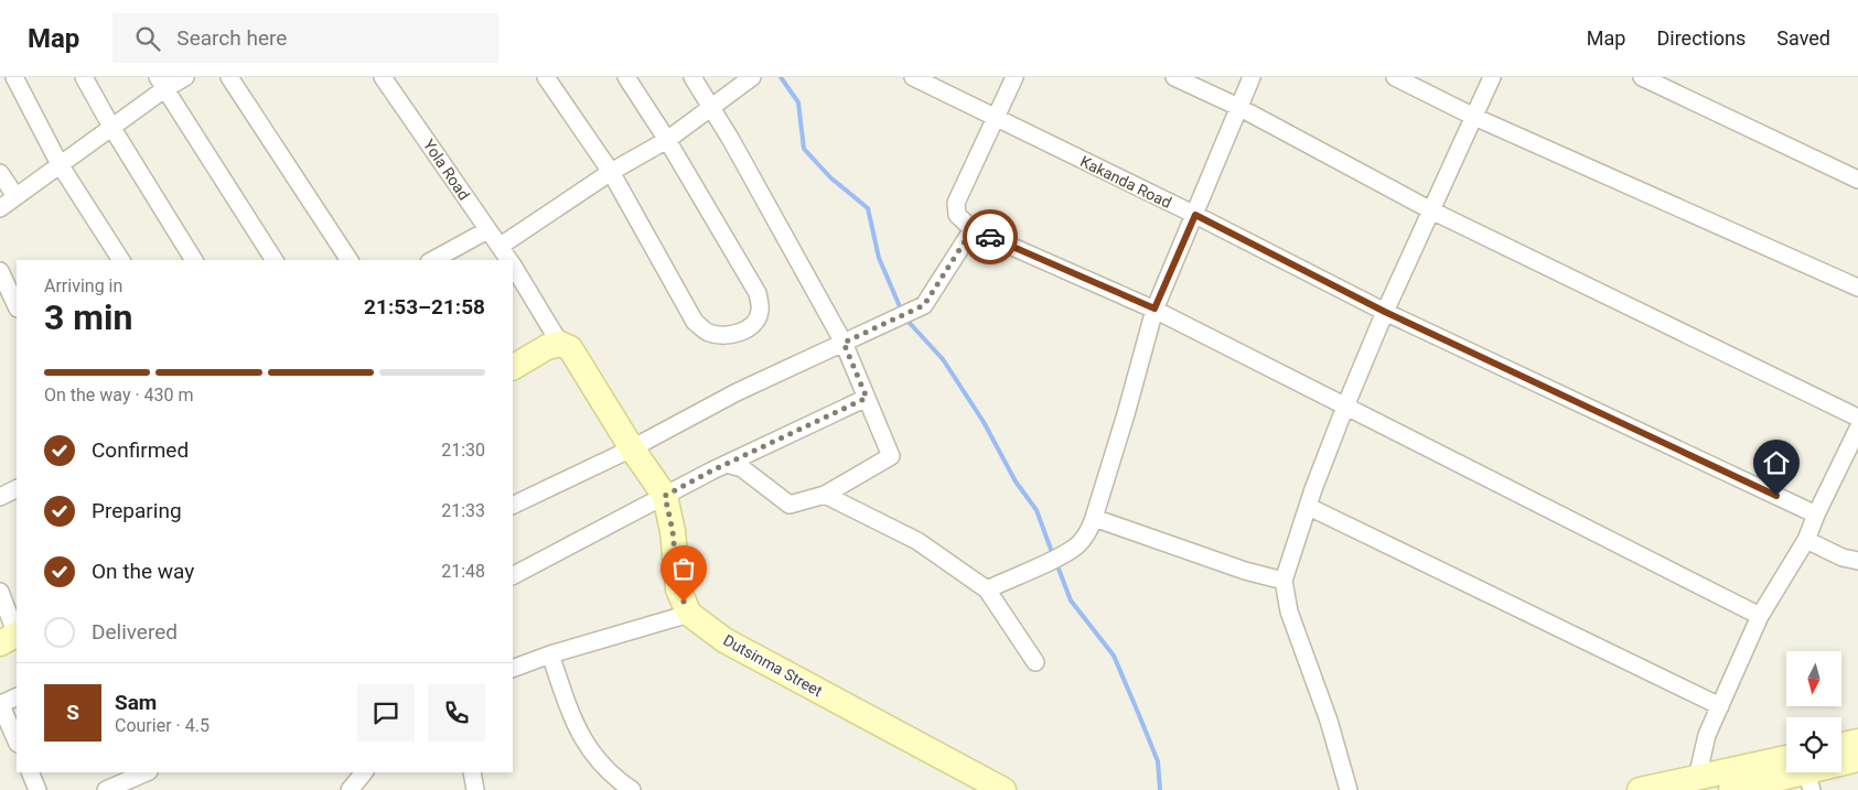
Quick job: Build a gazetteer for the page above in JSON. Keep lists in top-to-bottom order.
{
  "streets": {
    "street": ["Yola Road", "Kakanda Road", "Dutsinma Street"]
  },
  "north": "bottom",
  "page": {
    "header": "Map",
    "search": "Search here",
    "nav": ["Map", "Directions", "Saved"],
    "heading": ["3 min", "Arriving in", "21:53–21:58"],
    "panel": ["Sam", "Courier · 4.5"],
    "bar": "On the way · 430 m",
    "list": [
      ["Confirmed", "21:30"],
      ["Preparing", "21:33"],
      ["On the way", "21:48"],
      "Delivered"
    ],
    "round": "S"
  }
}
